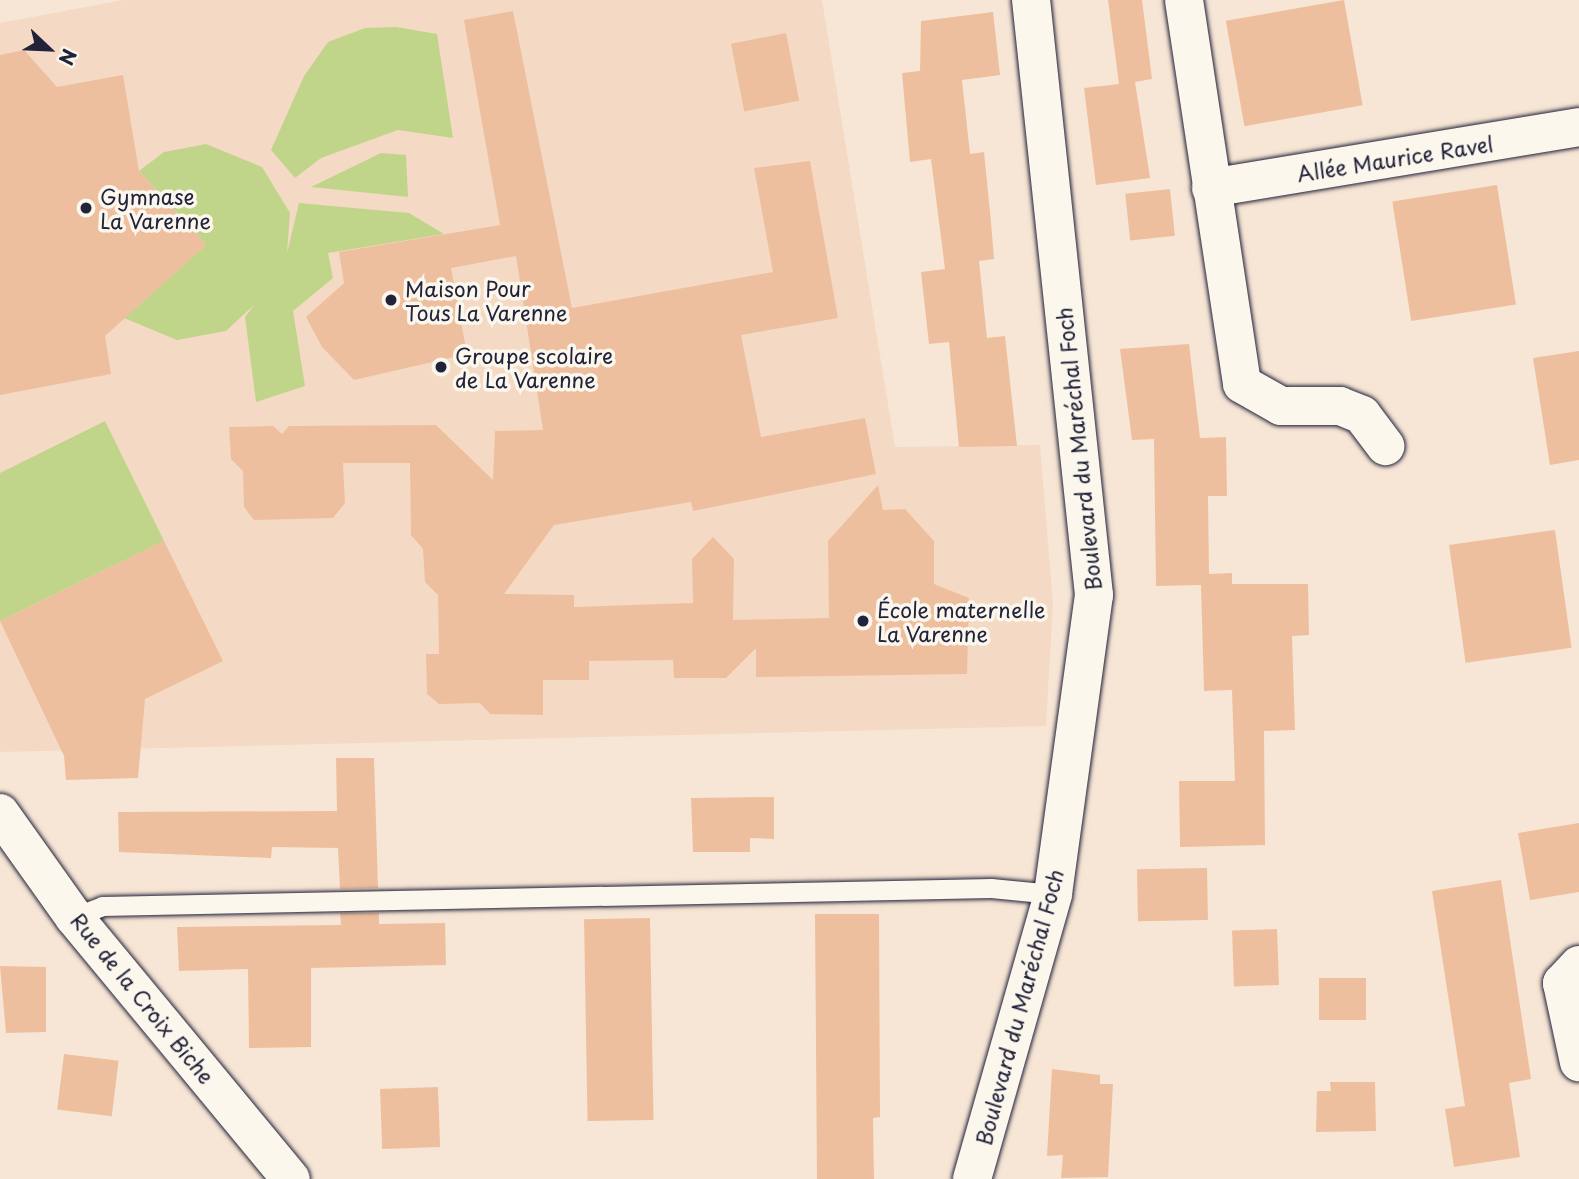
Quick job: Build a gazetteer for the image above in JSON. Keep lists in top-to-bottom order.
{
  "streets": {
    "street": ["Allée Maurice Ravel", "Boulevard du Maréchal Foch", "Rue de la Croix Biche"]
  },
  "places": [
    "Gymnase La Varenne",
    "Maison Pour Tous La Varenne",
    "Groupe scolaire de La Varenne",
    "École maternelle La Varenne"
  ],
  "north": "bottom right"
}
